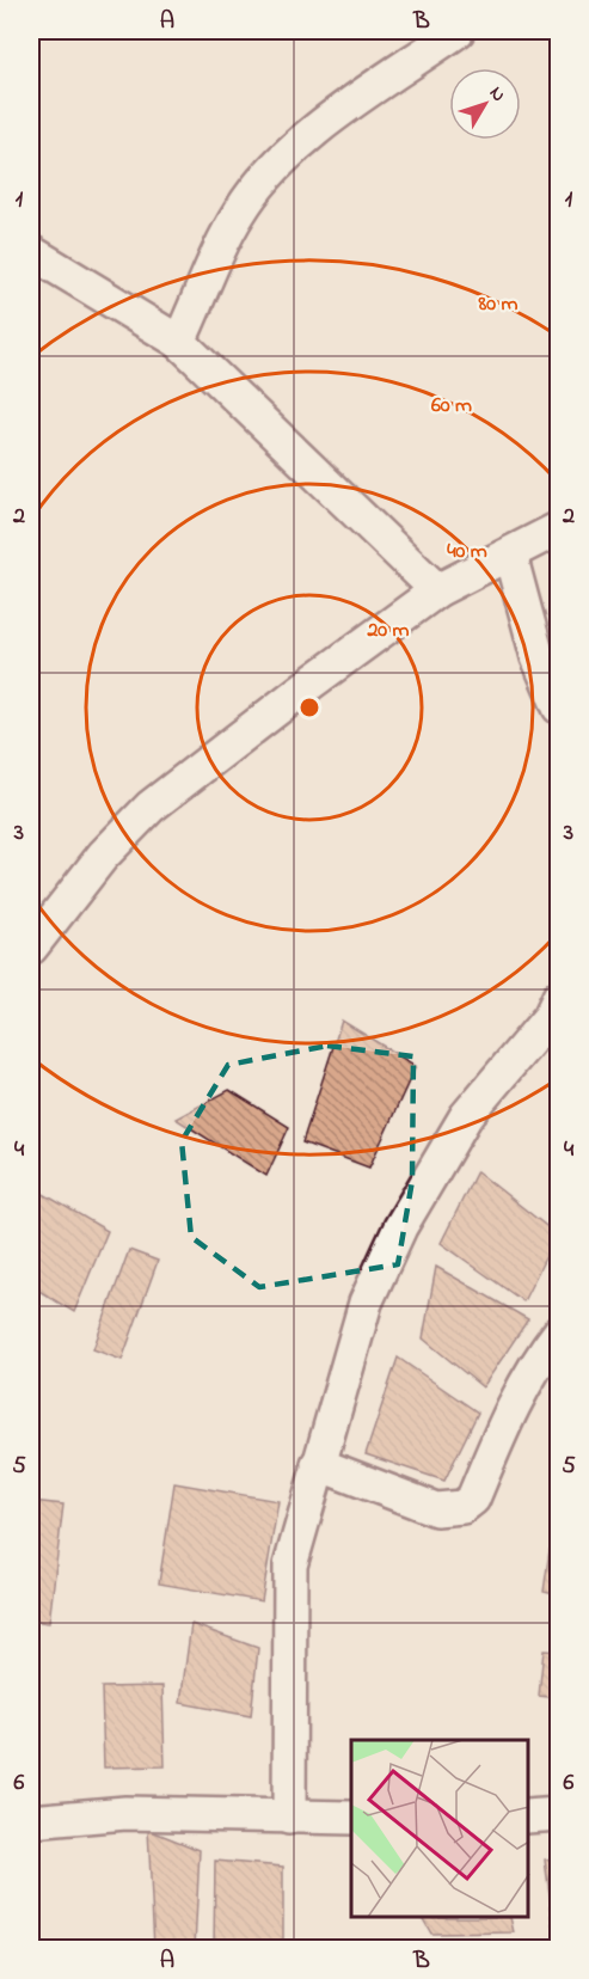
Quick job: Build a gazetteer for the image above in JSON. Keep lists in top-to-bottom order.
{
  "north": "top right",
  "grid": {
    "columns": ["A", "B"],
    "rows": [
      "1",
      "2",
      "3",
      "4",
      "5",
      "6"
    ]
  },
  "rings": [
    "80 m",
    "60 m",
    "40 m",
    "20 m"
  ]
}
